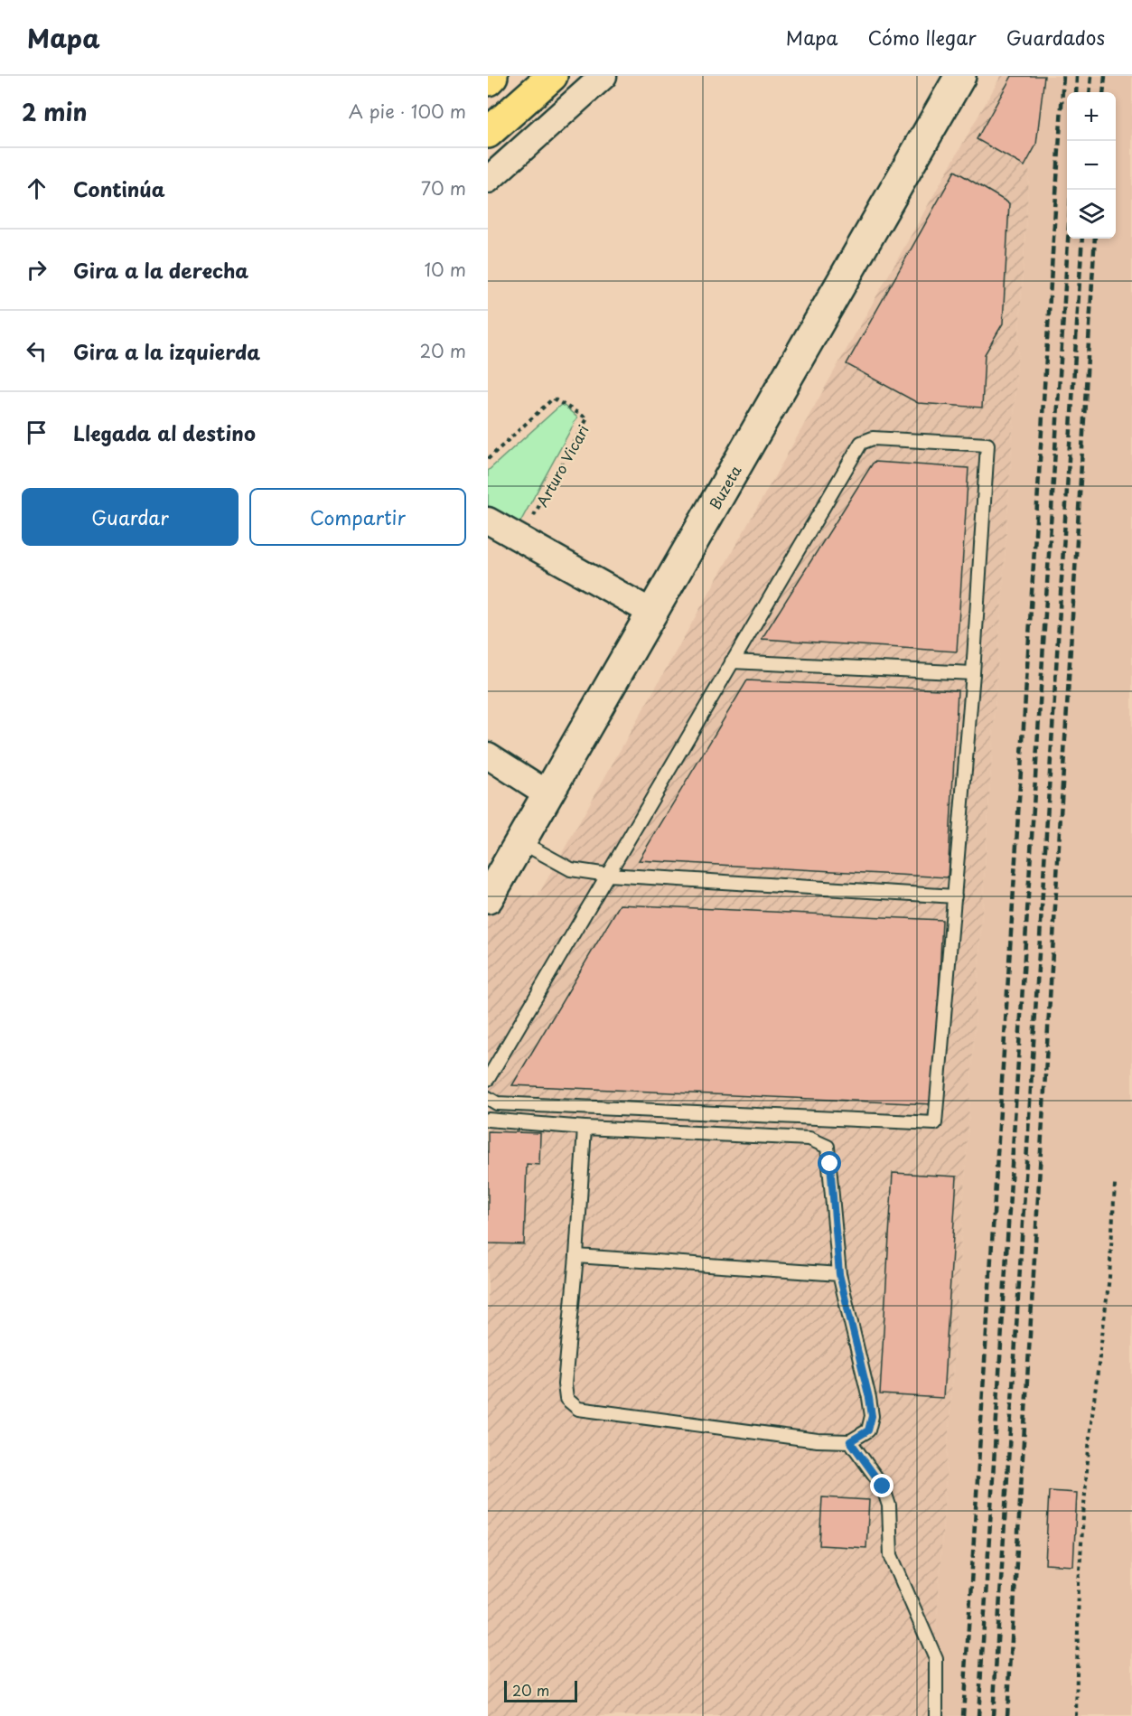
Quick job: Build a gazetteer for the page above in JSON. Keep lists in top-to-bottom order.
{
  "streets": {
    "street": ["Buzeta"],
    "path": ["Arturo Vicari"]
  },
  "scale_bar": "20 m",
  "page": {
    "header": "Mapa",
    "nav": ["Mapa", "Cómo llegar", "Guardados"],
    "heading": ["2 min", "A pie · 100 m"],
    "map_buttons": ["+", "−"],
    "list": [
      ["Continúa", "70 m"],
      ["Gira a la derecha", "10 m"],
      ["Gira a la izquierda", "20 m"],
      "Llegada al destino"
    ],
    "buttons": ["Guardar", "Compartir"],
    "scale": "20 m"
  }
}
